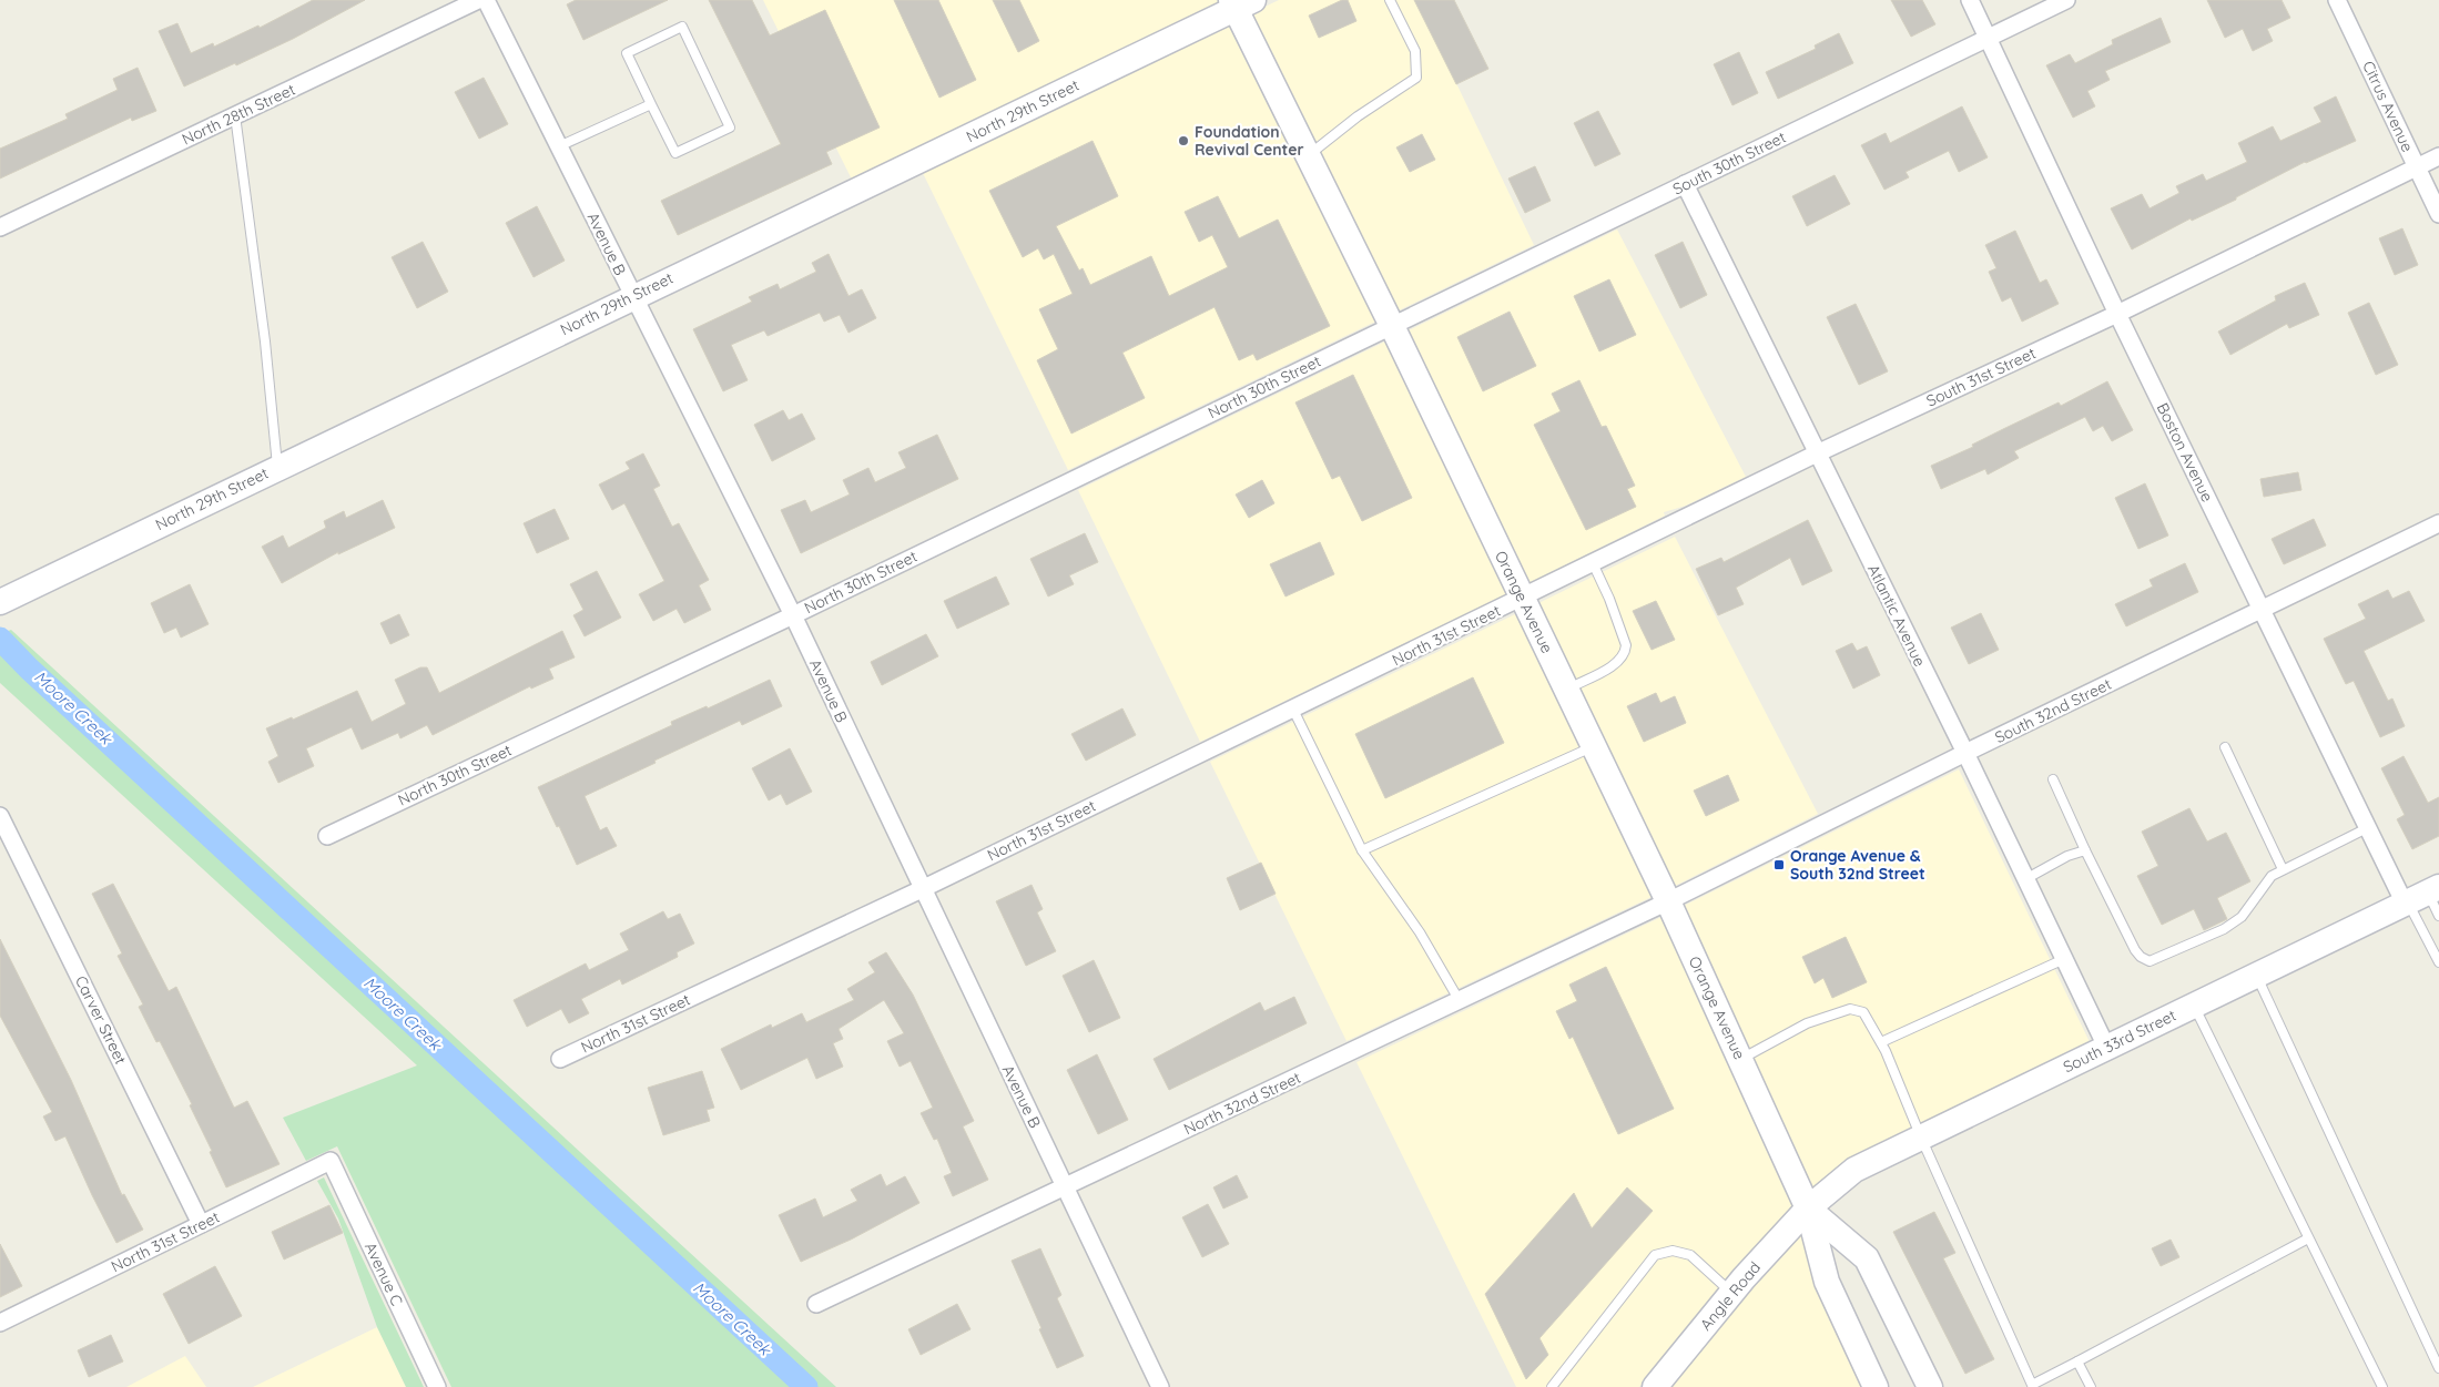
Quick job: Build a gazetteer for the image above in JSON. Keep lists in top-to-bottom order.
{
  "streets": {
    "street": [
      "Citrus Avenue",
      "North 29th Street",
      "North 28th Street",
      "South 30th Street",
      "Avenue B",
      "South 31st Street",
      "North 30th Street",
      "Boston Avenue",
      "Orange Avenue",
      "Atlantic Avenue",
      "North 31st Street",
      "South 32nd Street",
      "Carver Street",
      "South 33rd Street",
      "North 32nd Street",
      "Avenue C",
      "Angle Road"
    ]
  },
  "crossings": [
    ["Citrus Avenue", "South 31st Street"],
    ["North 29th Street", "Avenue B"],
    ["North 29th Street", "Orange Avenue"],
    ["South 30th Street", "North 30th Street"],
    ["South 30th Street", "Boston Avenue"],
    ["South 30th Street", "Orange Avenue"],
    ["South 30th Street", "Atlantic Avenue"],
    ["Avenue B", "North 30th Street"],
    ["Avenue B", "North 31st Street"],
    ["Avenue B", "North 32nd Street"],
    ["South 31st Street", "Boston Avenue"],
    ["South 31st Street", "Orange Avenue"],
    ["South 31st Street", "Atlantic Avenue"],
    ["South 31st Street", "North 31st Street"],
    ["North 30th Street", "Orange Avenue"],
    ["Boston Avenue", "South 32nd Street"],
    ["Boston Avenue", "South 33rd Street"],
    ["Orange Avenue", "North 31st Street"],
    ["Orange Avenue", "South 32nd Street"],
    ["Orange Avenue", "South 33rd Street"],
    ["Orange Avenue", "North 32nd Street"],
    ["Orange Avenue", "Angle Road"],
    ["Atlantic Avenue", "South 32nd Street"],
    ["Atlantic Avenue", "South 33rd Street"],
    ["North 31st Street", "Carver Street"],
    ["North 31st Street", "Avenue C"],
    ["South 32nd Street", "North 32nd Street"],
    ["South 33rd Street", "Angle Road"]
  ],
  "water": ["Moore Creek"],
  "places": {
    "other": ["Foundation Revival Center"],
    "transit": ["Orange Avenue & South 32nd Street"]
  }
}
